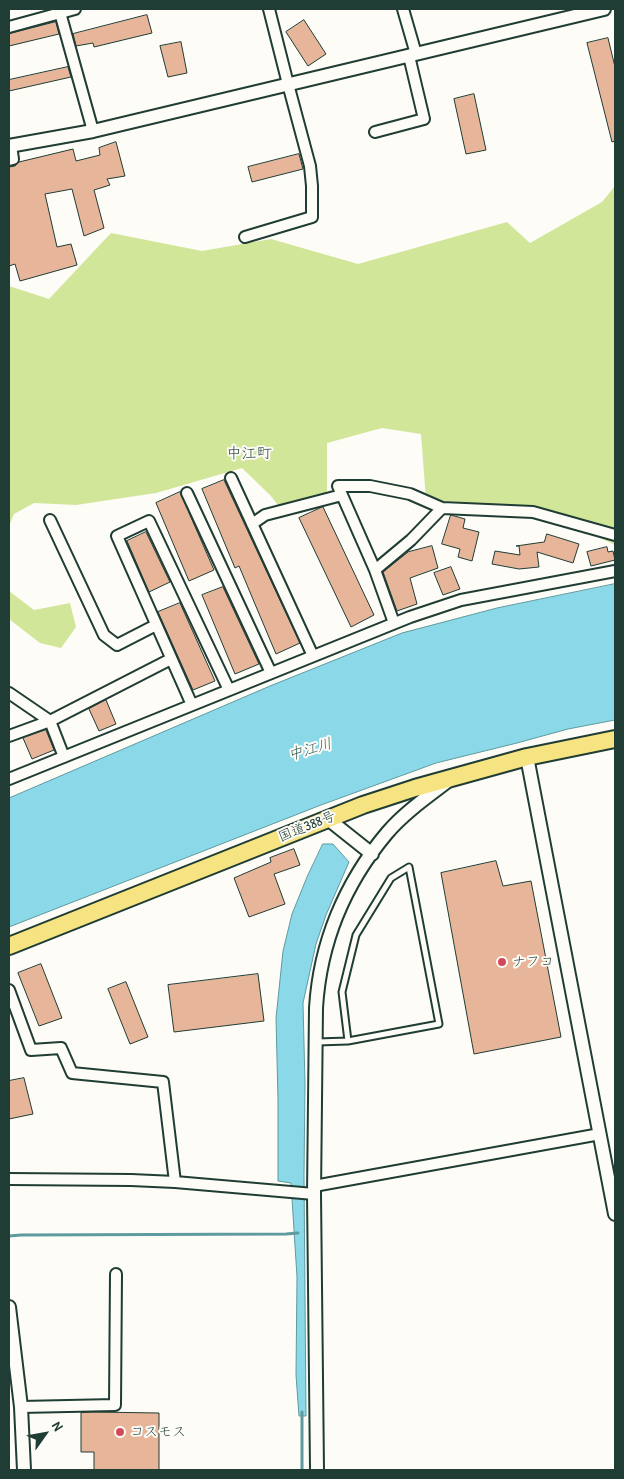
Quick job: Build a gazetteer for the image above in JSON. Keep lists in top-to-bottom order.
{
  "streets": {
    "highway": ["国道388号"]
  },
  "districts": ["中江町"],
  "water": ["中江川"],
  "places": ["ナフコ", "コスモス"],
  "north": "top right"
}
